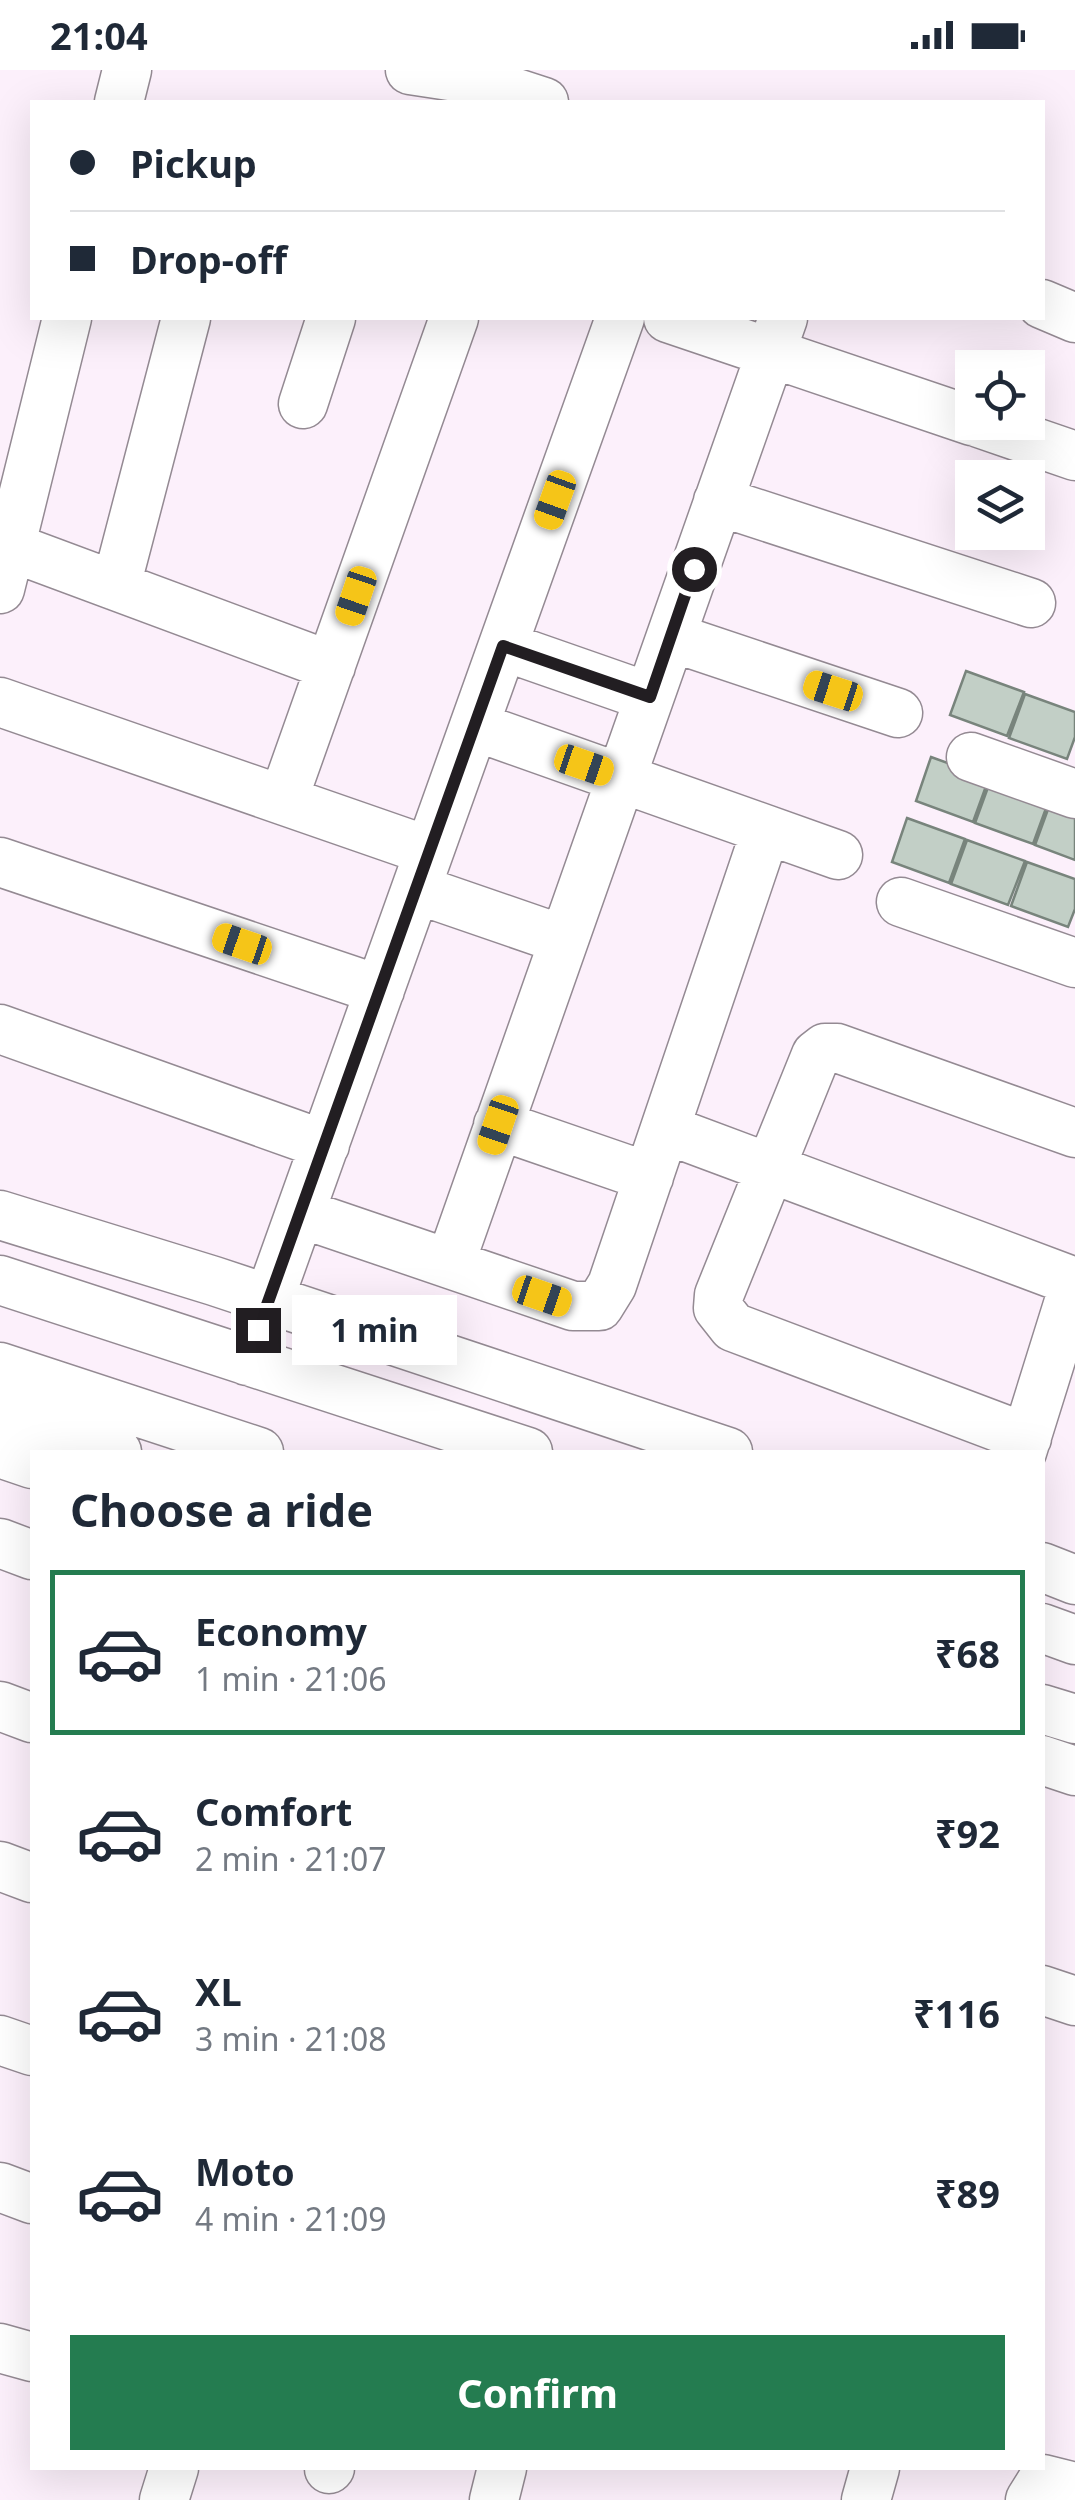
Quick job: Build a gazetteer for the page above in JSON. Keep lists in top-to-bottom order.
{
  "page": {
    "status": "21:04",
    "banner": ["Pickup", "Drop-off"],
    "bubble": "1 min",
    "heading": "Choose a ride",
    "list": [
      {
        "name": "Economy",
        "note": "1 min · 21:06",
        "value": "₹68"
      },
      {
        "name": "Comfort",
        "note": "2 min · 21:07",
        "value": "₹92"
      },
      {
        "name": "XL",
        "note": "3 min · 21:08",
        "value": "₹116"
      },
      {
        "name": "Moto",
        "note": "4 min · 21:09",
        "value": "₹89"
      }
    ],
    "buttons": "Confirm"
  }
}
